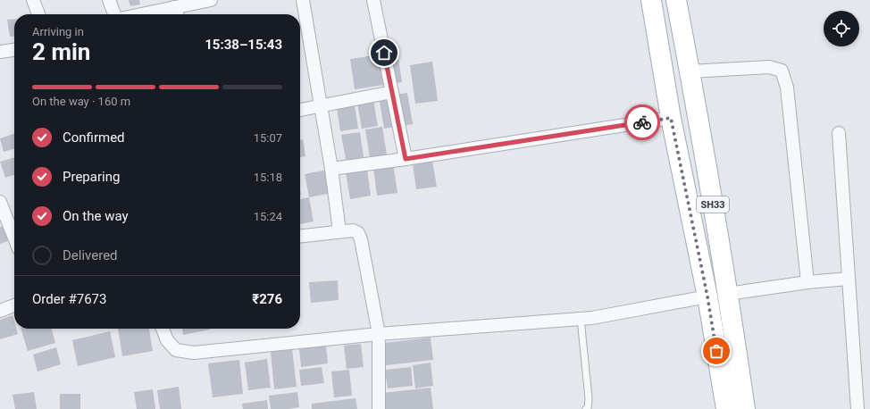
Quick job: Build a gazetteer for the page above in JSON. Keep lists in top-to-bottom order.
{
  "streets": {
    "main road": ["SH33"]
  },
  "page": {
    "heading": ["2 min", "Arriving in", "15:38–15:43"],
    "panel": ["Order #7673", "₹276"],
    "bar": "On the way · 160 m",
    "list": [
      ["Confirmed", "15:07"],
      ["Preparing", "15:18"],
      ["On the way", "15:24"],
      "Delivered"
    ]
  }
}
